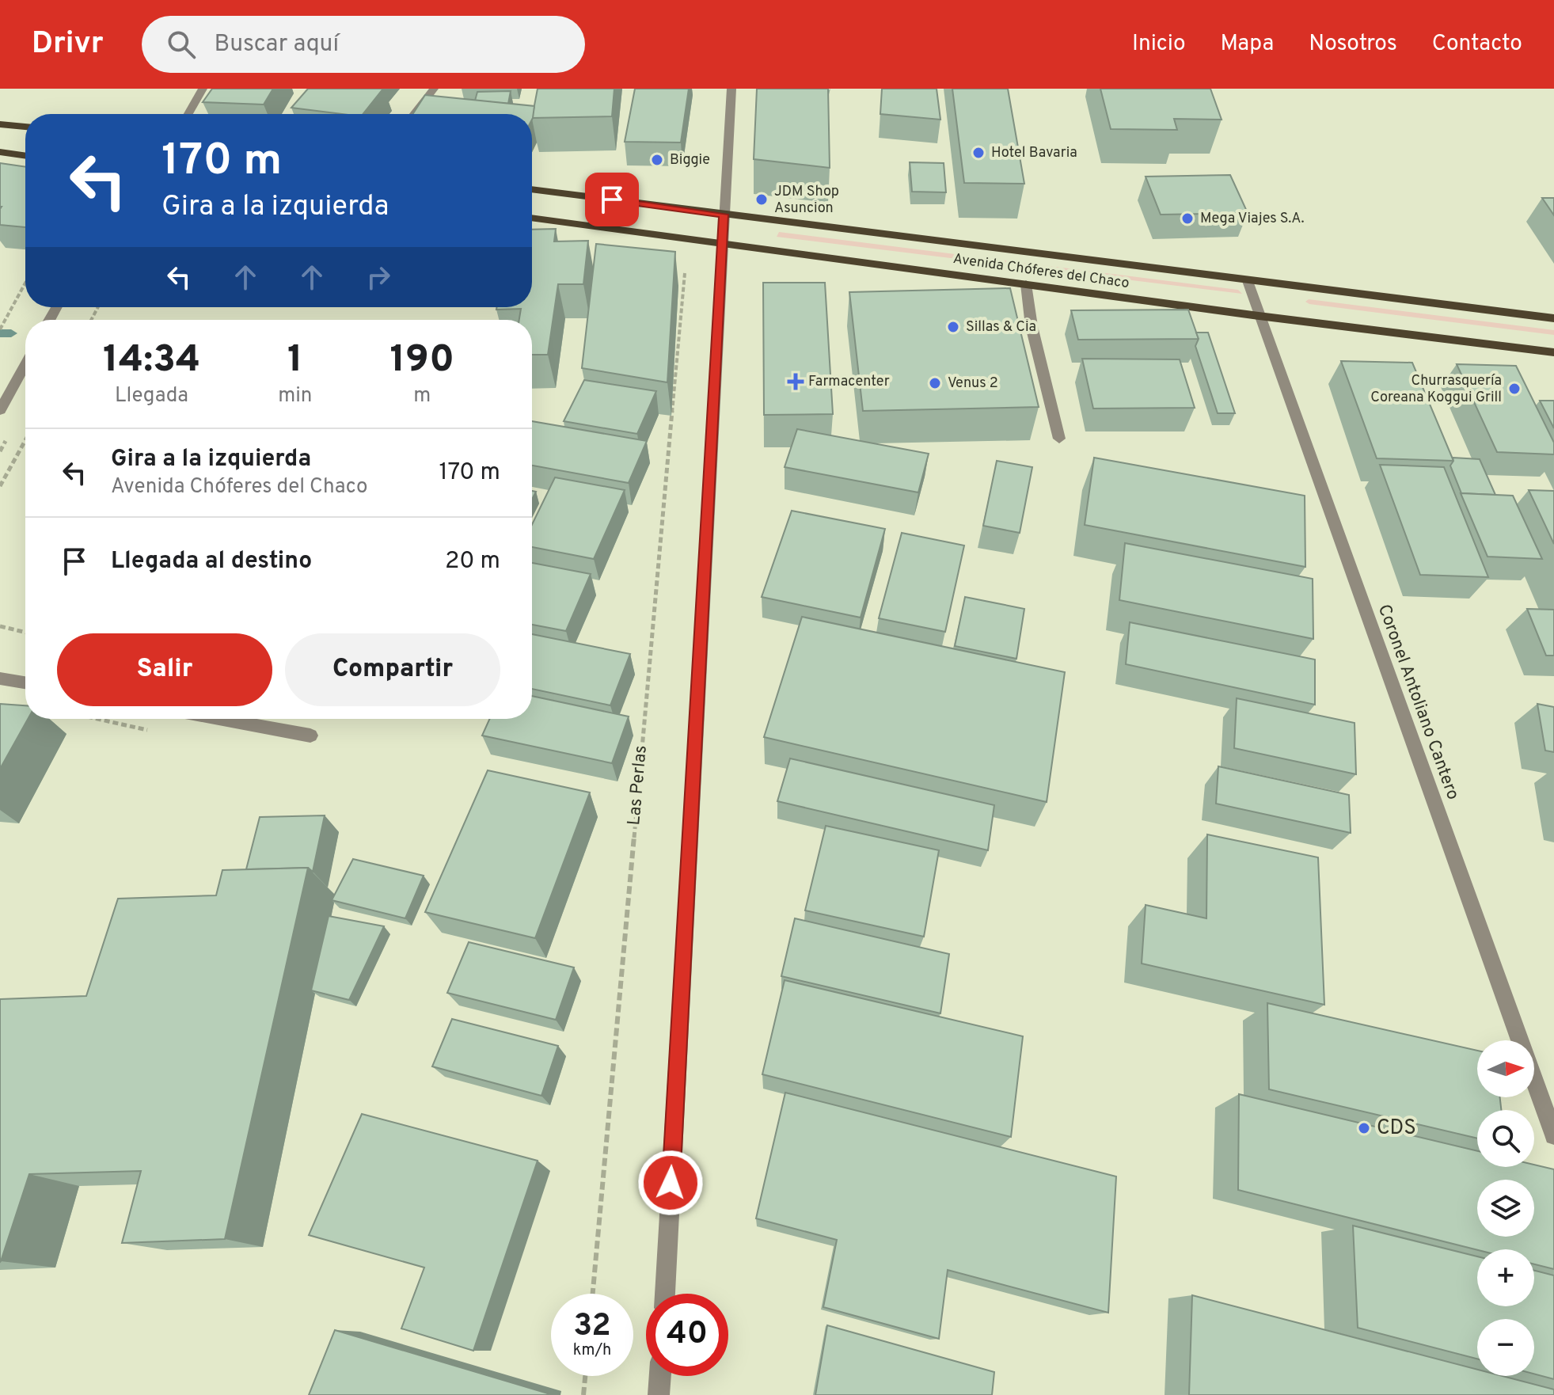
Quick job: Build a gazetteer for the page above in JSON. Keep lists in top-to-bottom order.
{
  "streets": {
    "main road": ["Avenida Chóferes del Chaco"],
    "street": ["Coronel Antoliano Cantero"],
    "path": ["Las Perlas"]
  },
  "crossings": [
    ["Avenida Chóferes del Chaco", "Coronel Antoliano Cantero"]
  ],
  "places": {
    "other": [
      "Hotel Bavaria",
      "Biggie",
      "JDM Shop Asuncion",
      "Mega Viajes S.A.",
      "Sillas & Cia",
      "Venus 2",
      "Churrasquería Coreana Koggui Grill",
      "CDS"
    ],
    "health": ["Farmacenter"]
  },
  "north": "right",
  "page": {
    "header": "Drivr",
    "search": "Buscar aquí",
    "nav": [
      "Inicio",
      "Mapa",
      "Nosotros",
      "Contacto"
    ],
    "turn": ["170 m", "Gira a la izquierda"],
    "eta": [
      "14:34",
      "Llegada",
      "1",
      "min",
      "190",
      "m"
    ],
    "list": [
      {
        "name": "Gira a la izquierda",
        "note": "Avenida Chóferes del Chaco",
        "value": "170 m"
      },
      {
        "name": "Llegada al destino",
        "value": "20 m"
      }
    ],
    "buttons": ["Salir", "Compartir"],
    "map_buttons": ["+", "−"],
    "speed": "32 km/h",
    "limit": "40"
  }
}
